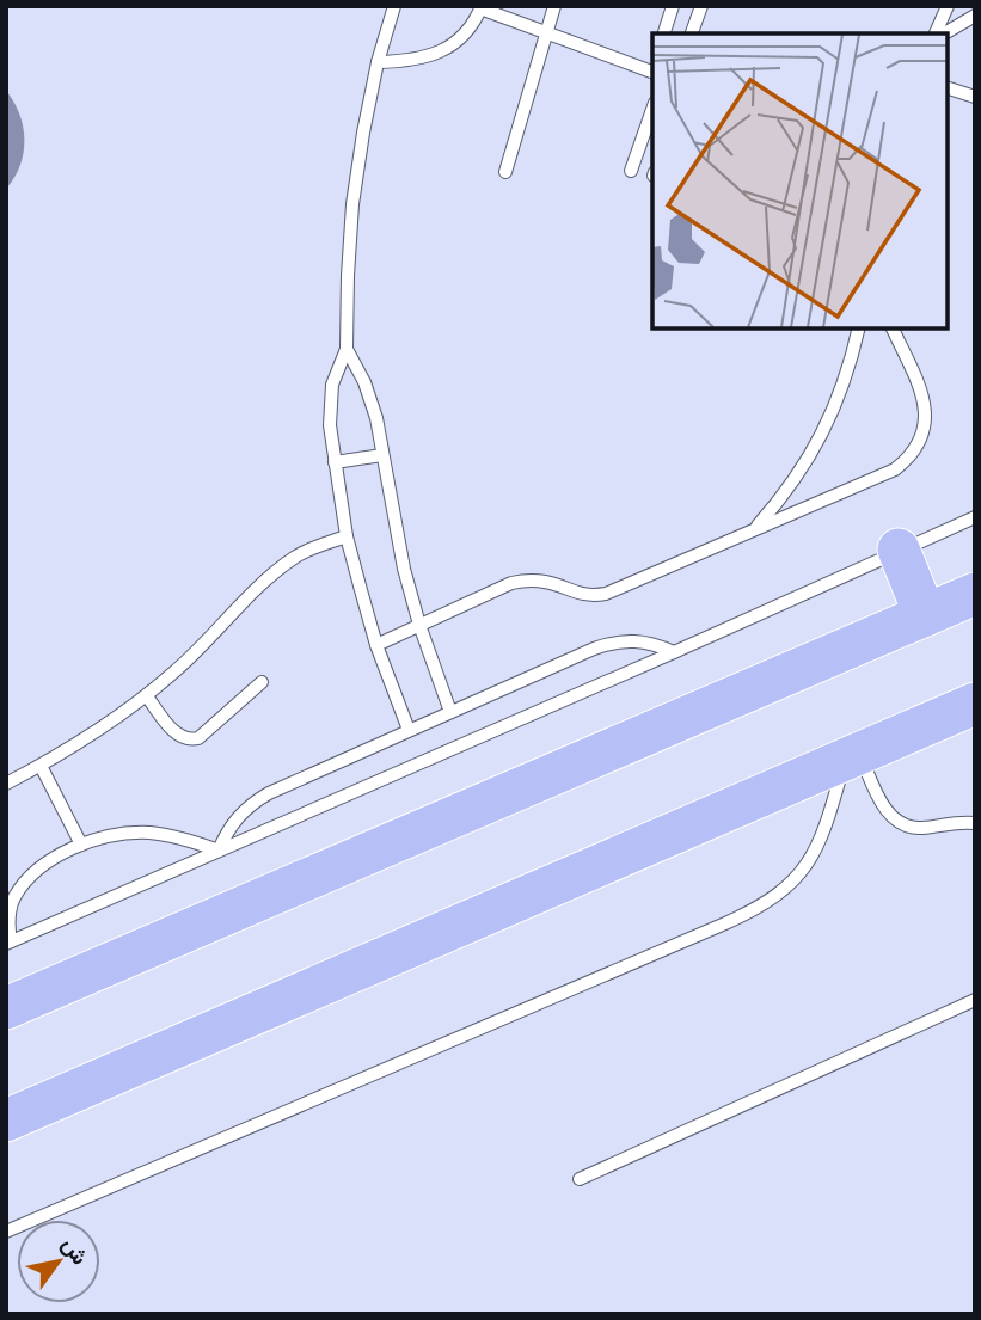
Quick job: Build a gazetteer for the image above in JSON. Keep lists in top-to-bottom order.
{
  "north": "top right"
}
